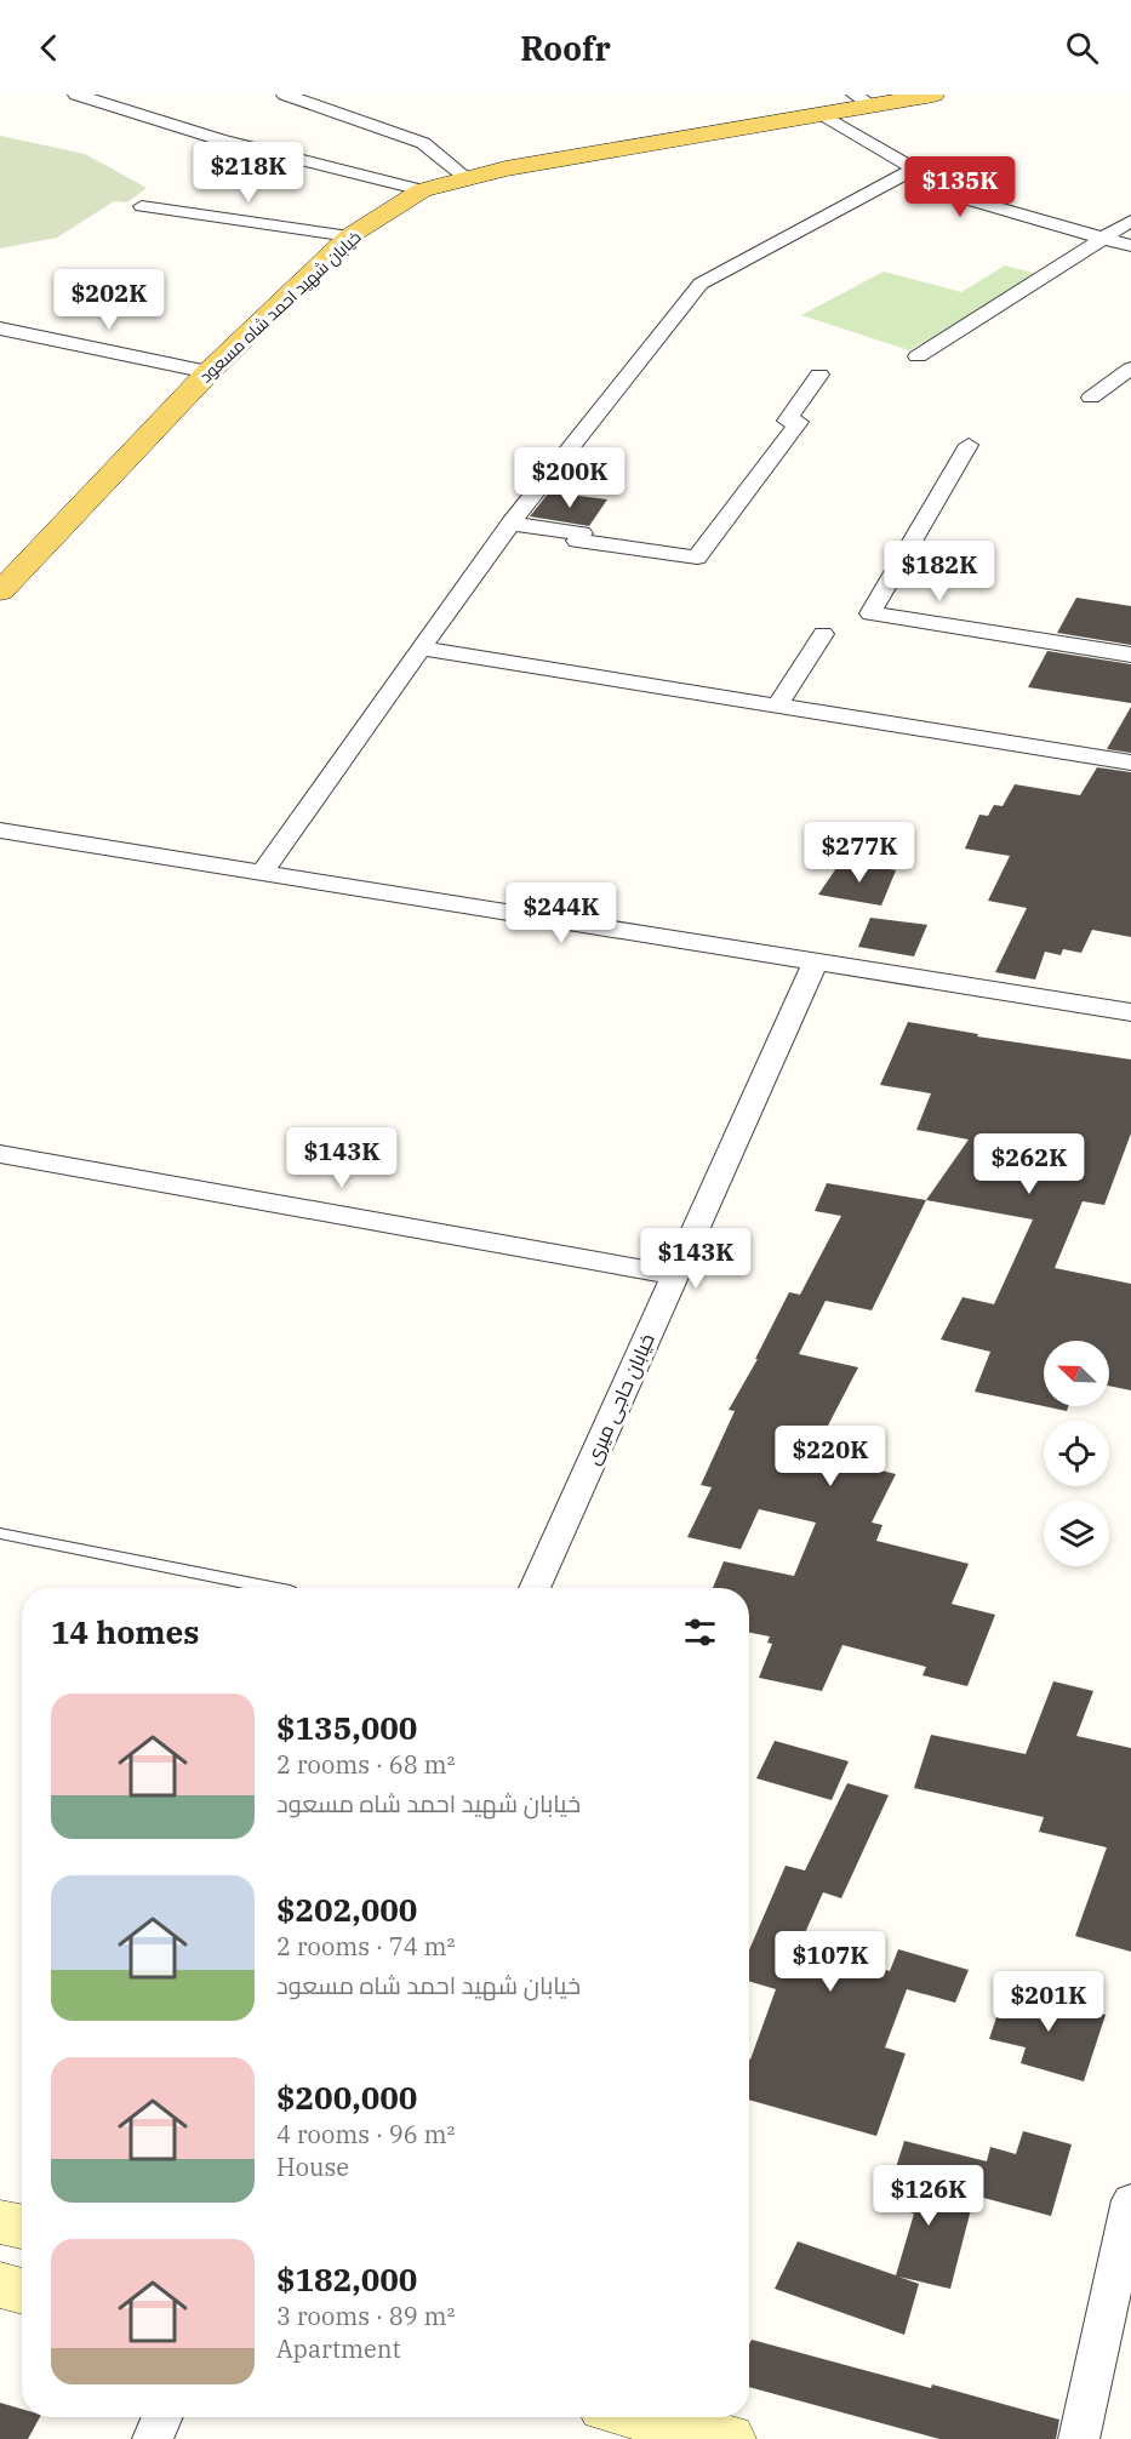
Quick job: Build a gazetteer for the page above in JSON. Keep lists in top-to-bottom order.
{
  "streets": {
    "main road": ["خیابان شهید احمد شاه مسعود"],
    "street": ["خیابان حاجی میری"]
  },
  "north": "top left",
  "page": {
    "header": "Roofr",
    "price": [
      "$218K",
      "$135K",
      "$202K",
      "$200K",
      "$182K",
      "$277K",
      "$244K",
      "$143K",
      "$262K",
      "$143K",
      "$220K",
      "$107K",
      "$201K",
      "$126K"
    ],
    "heading": "14 homes",
    "list": [
      {
        "name": "$135,000",
        "note": "2 rooms · 68 m² · خیابان شهید احمد شاه مسعود"
      },
      {
        "name": "$202,000",
        "note": "2 rooms · 74 m² · خیابان شهید احمد شاه مسعود"
      },
      {
        "name": "$200,000",
        "note": "4 rooms · 96 m² · House"
      },
      {
        "name": "$182,000",
        "note": "3 rooms · 89 m² · Apartment"
      }
    ]
  }
}
